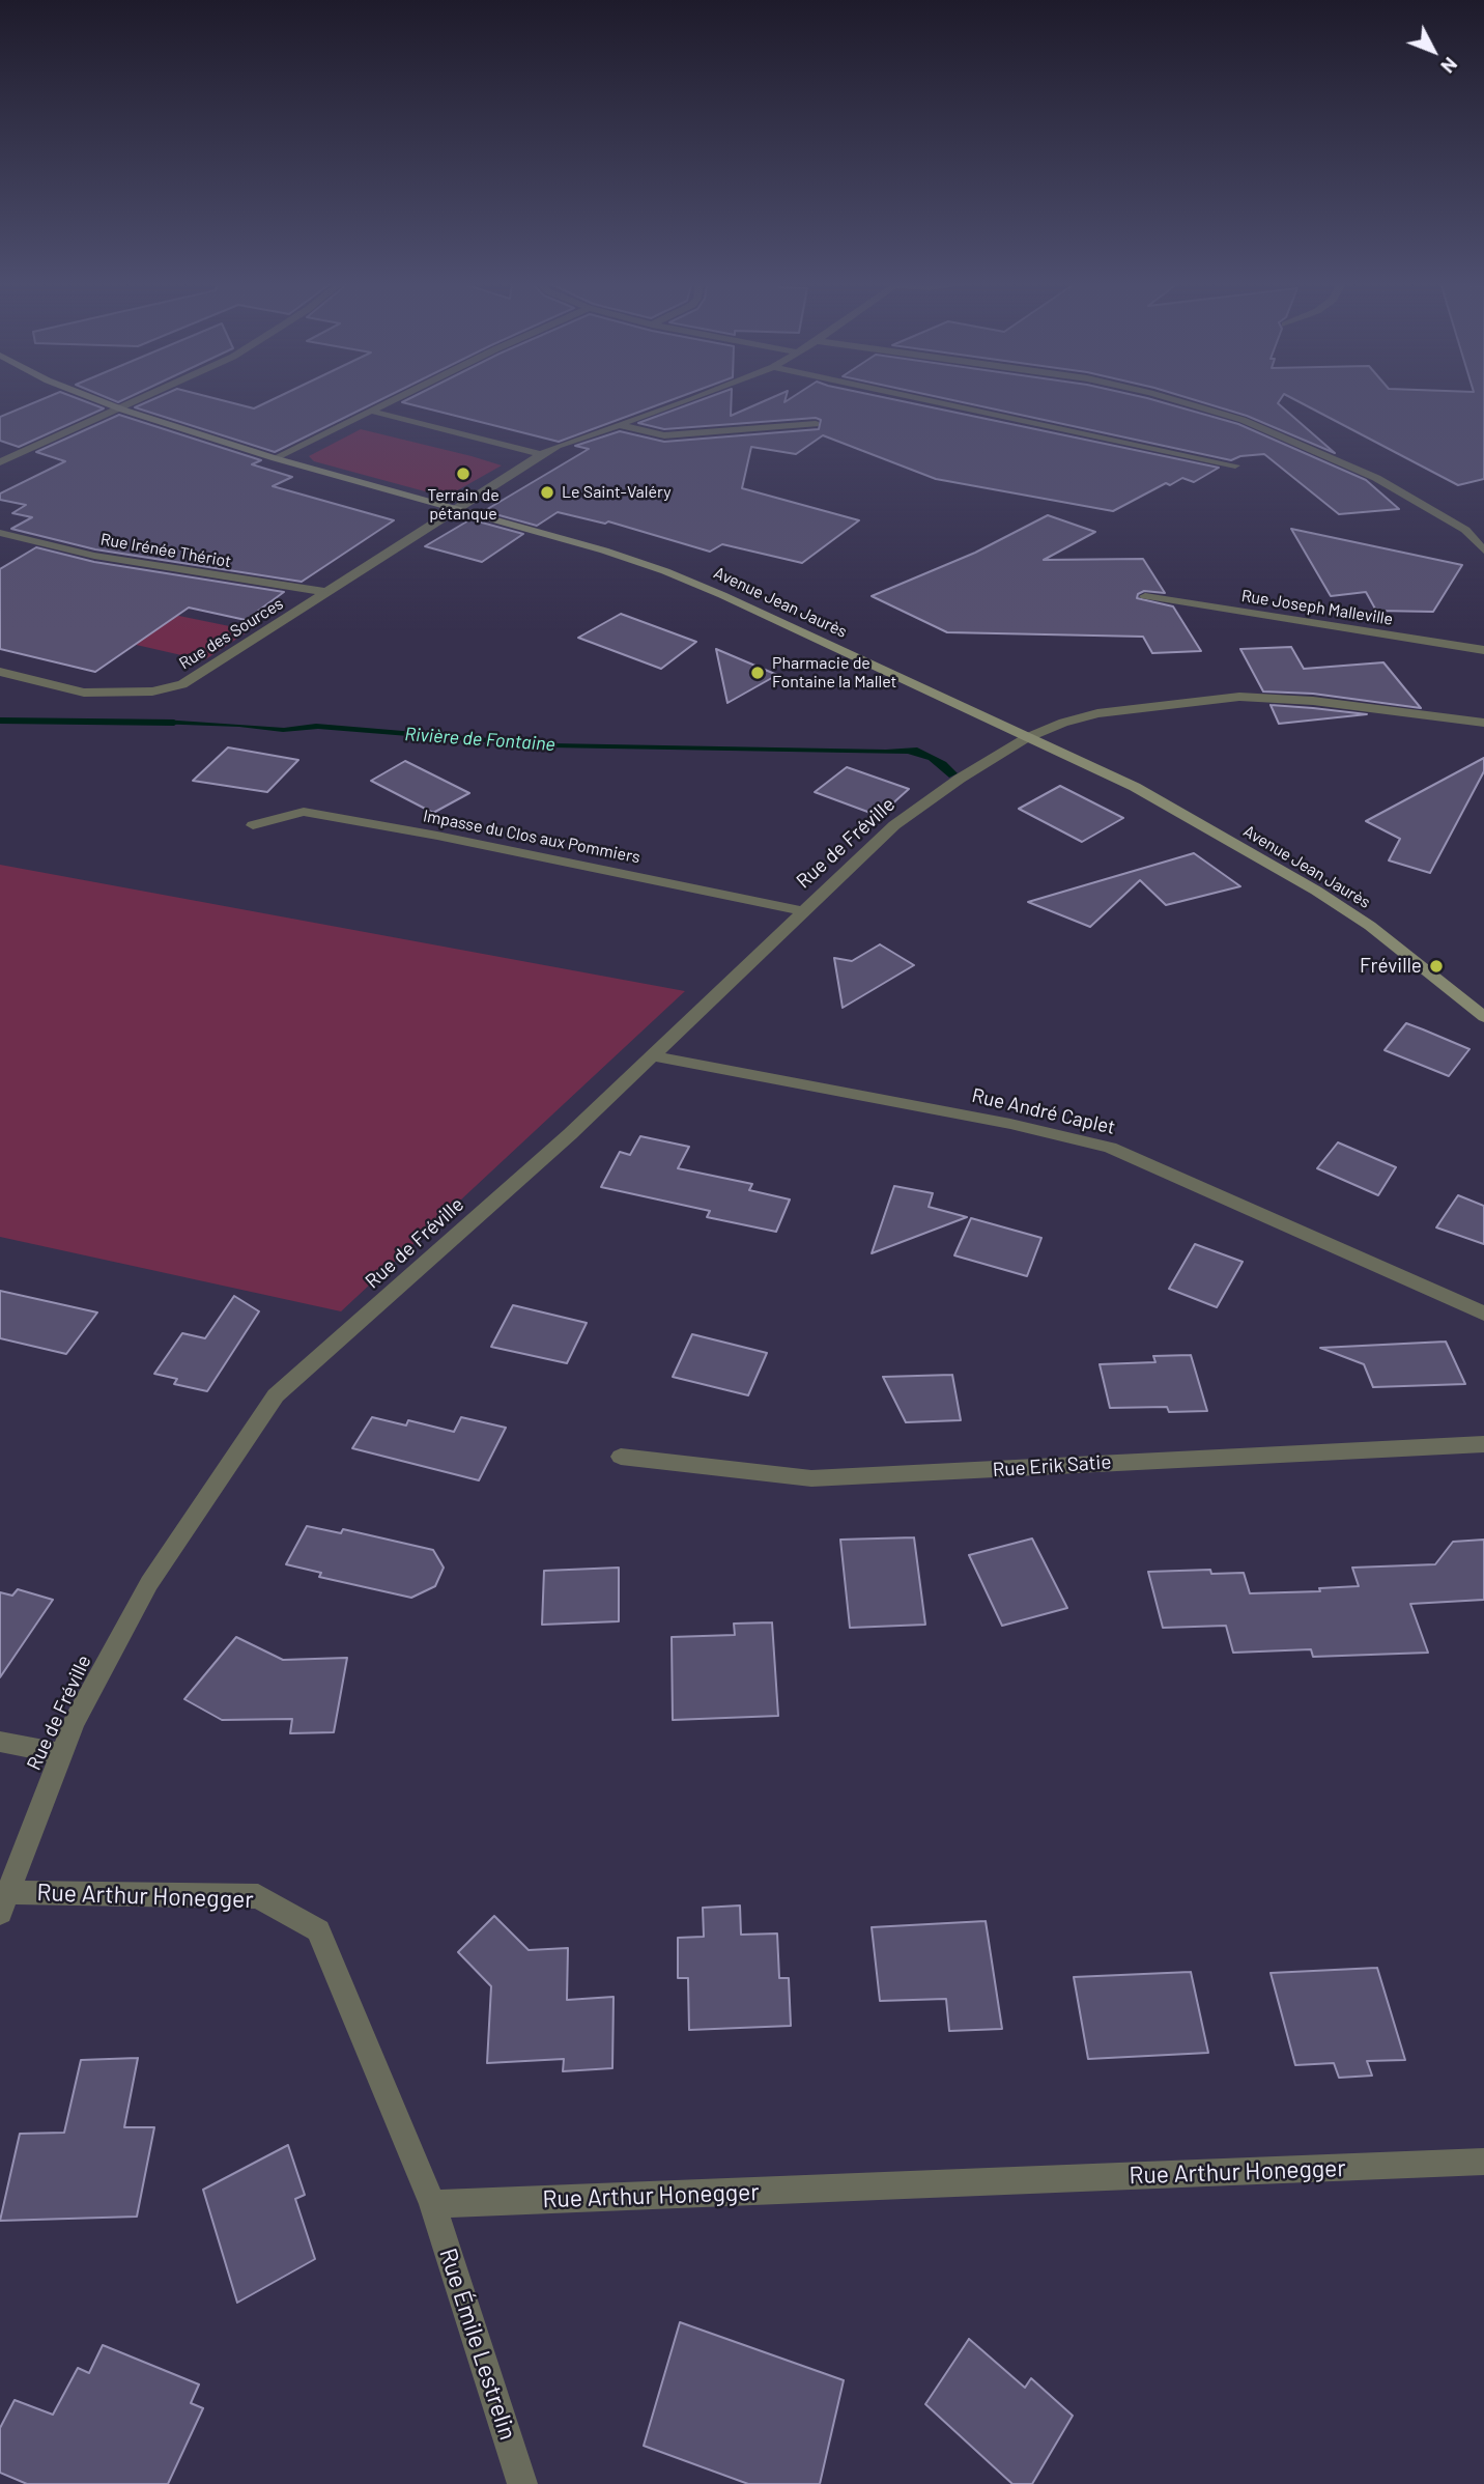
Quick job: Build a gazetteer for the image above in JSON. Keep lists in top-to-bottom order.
{
  "streets": {
    "street": [
      "Rue Irénée Thériot",
      "Avenue Jean Jaurès",
      "Rue Joseph Malleville",
      "Rue des Sources",
      "Impasse du Clos aux Pommiers",
      "Rue de Fréville",
      "Rue André Caplet",
      "Rue Erik Satie",
      "Rue Arthur Honegger",
      "Rue Émile Lestrelin"
    ]
  },
  "crossings": [
    ["Rue Irénée Thériot", "Rue des Sources"],
    ["Avenue Jean Jaurès", "Rue des Sources"],
    ["Avenue Jean Jaurès", "Rue de Fréville"],
    ["Impasse du Clos aux Pommiers", "Rue de Fréville"],
    ["Rue de Fréville", "Rue André Caplet"],
    ["Rue de Fréville", "Rue Arthur Honegger"],
    ["Rue Arthur Honegger", "Rue Émile Lestrelin"]
  ],
  "water": ["Rivière de Fontaine"],
  "places": [
    "Terrain de pétanque",
    "Le Saint-Valéry",
    "Pharmacie de Fontaine la Mallet",
    "Fréville"
  ],
  "north": "bottom right"
}
